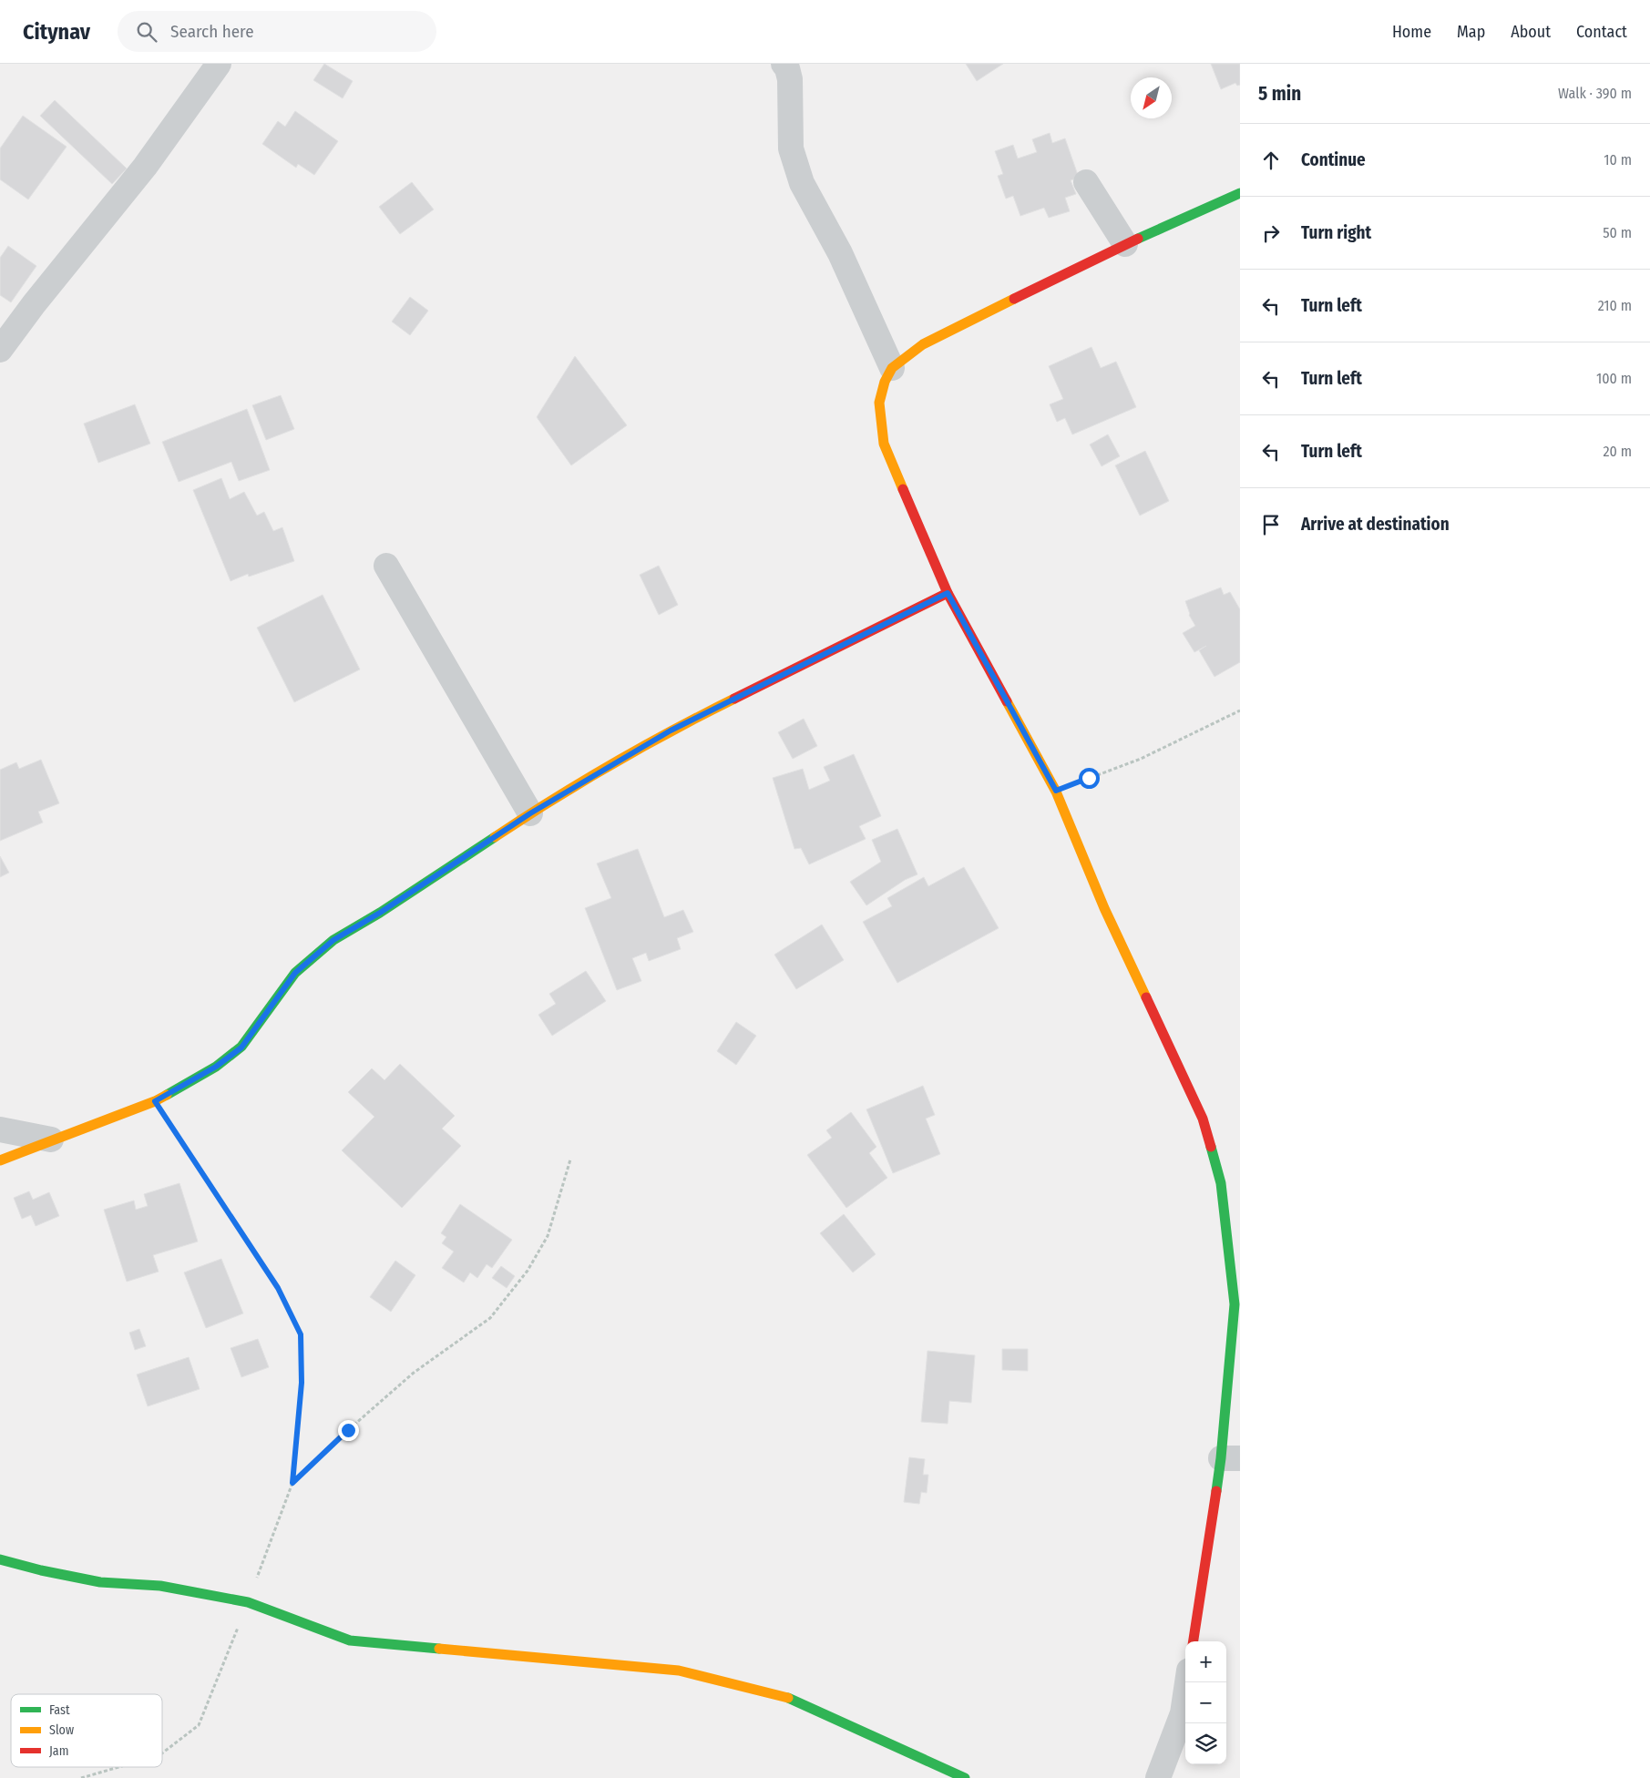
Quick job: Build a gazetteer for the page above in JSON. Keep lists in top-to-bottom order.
{
  "legend": ["Fast", "Slow", "Jam"],
  "north": "bottom left",
  "page": {
    "header": "Citynav",
    "search": "Search here",
    "nav": [
      "Home",
      "Map",
      "About",
      "Contact"
    ],
    "heading": ["5 min", "Walk · 390 m"],
    "list": [
      ["Continue", "10 m"],
      ["Turn right", "50 m"],
      ["Turn left", "210 m"],
      ["Turn left", "100 m"],
      ["Turn left", "20 m"],
      "Arrive at destination"
    ],
    "map_buttons": ["+", "−"]
  }
}
